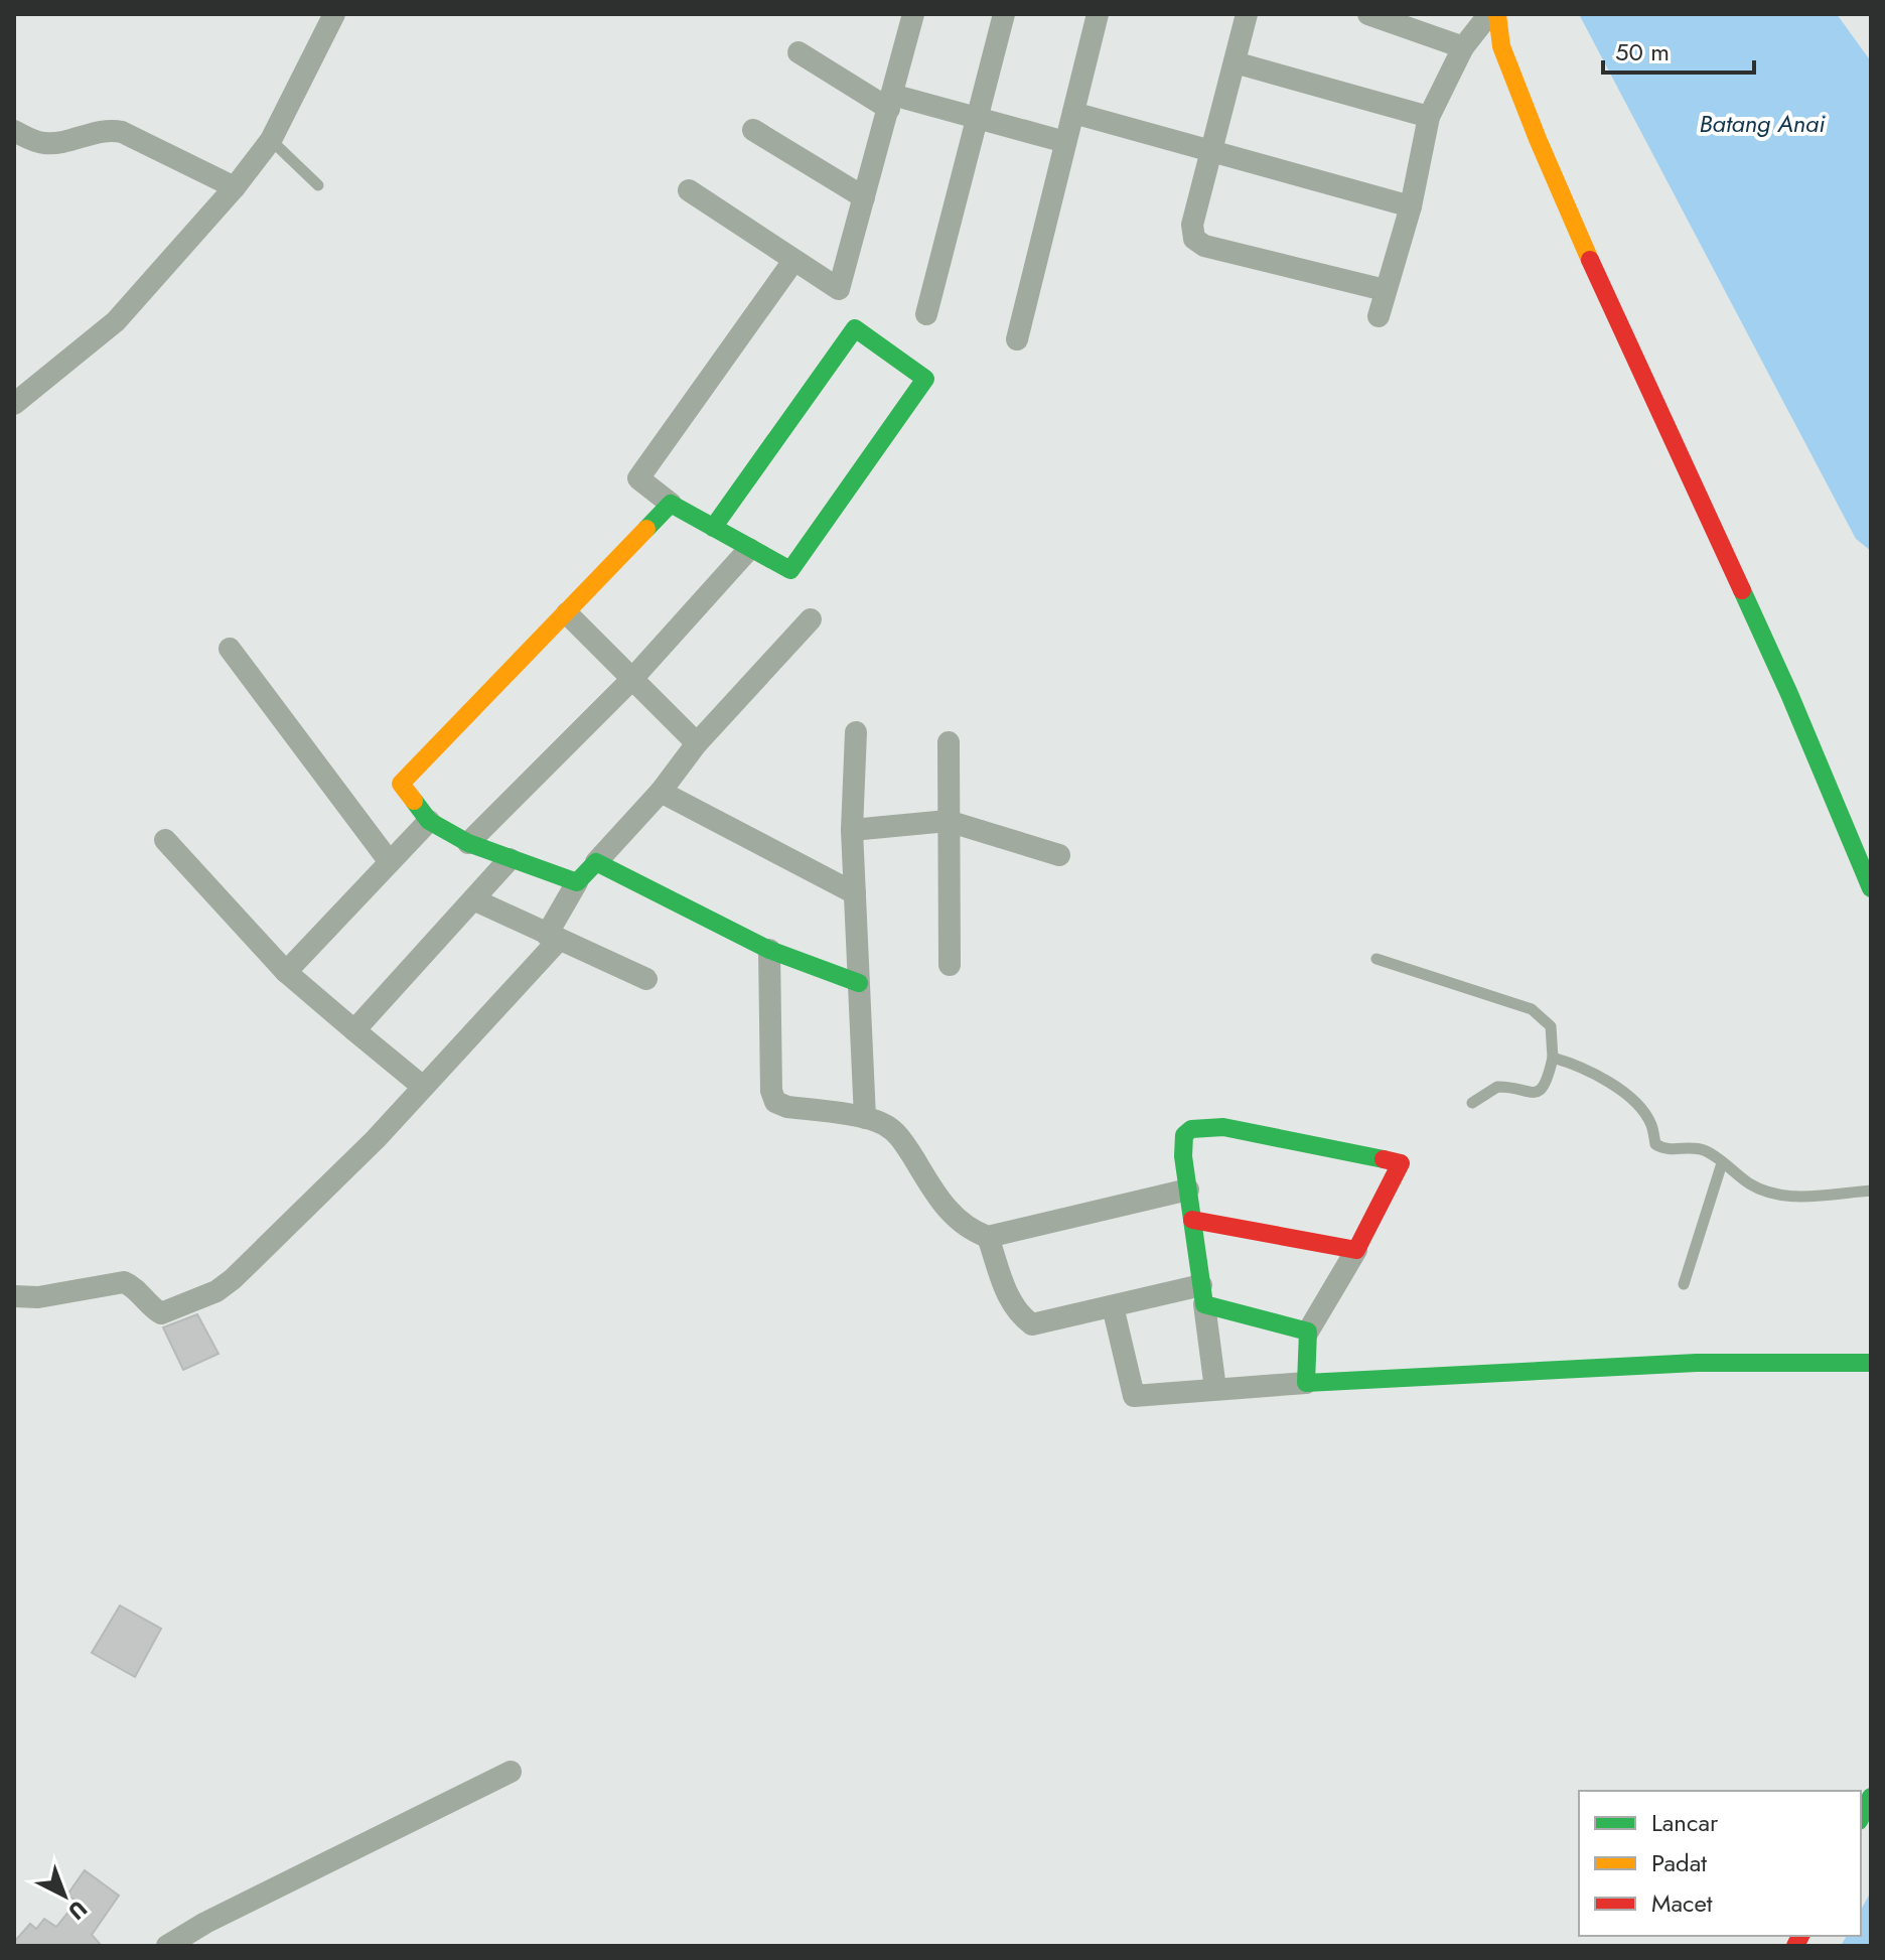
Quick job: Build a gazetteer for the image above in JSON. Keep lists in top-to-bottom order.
{
  "water": ["Batang Anai"],
  "legend": ["Lancar", "Padat", "Macet"],
  "scale_bar": "50 m",
  "north": "bottom right"
}
